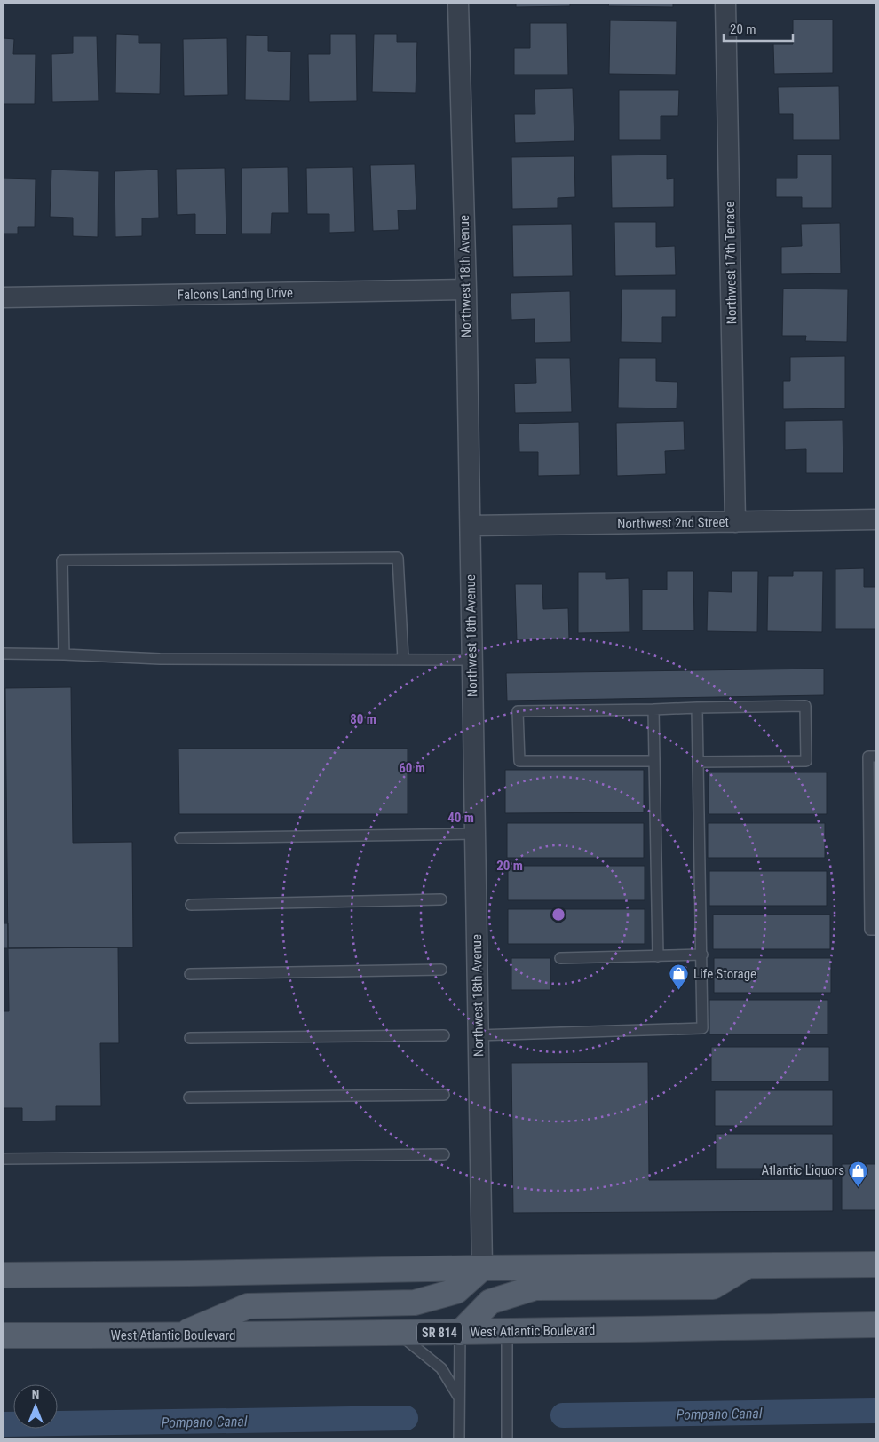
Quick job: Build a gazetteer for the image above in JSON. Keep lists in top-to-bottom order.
{
  "streets": {
    "main road": ["West Atlantic Boulevard", "SR 814"],
    "street": [
      "Northwest 17th Terrace",
      "Northwest 18th Avenue",
      "Falcons Landing Drive",
      "Northwest 2nd Street"
    ]
  },
  "crossings": [
    ["Northwest 17th Terrace", "Northwest 2nd Street"],
    ["Northwest 18th Avenue", "Falcons Landing Drive"],
    ["Northwest 18th Avenue", "Northwest 2nd Street"]
  ],
  "water": ["Pompano Canal"],
  "places": {
    "shop": ["Life Storage", "Atlantic Liquors"]
  },
  "scale_bar": "20 m",
  "north": "top",
  "rings": [
    "80 m",
    "60 m",
    "40 m",
    "20 m"
  ]
}
